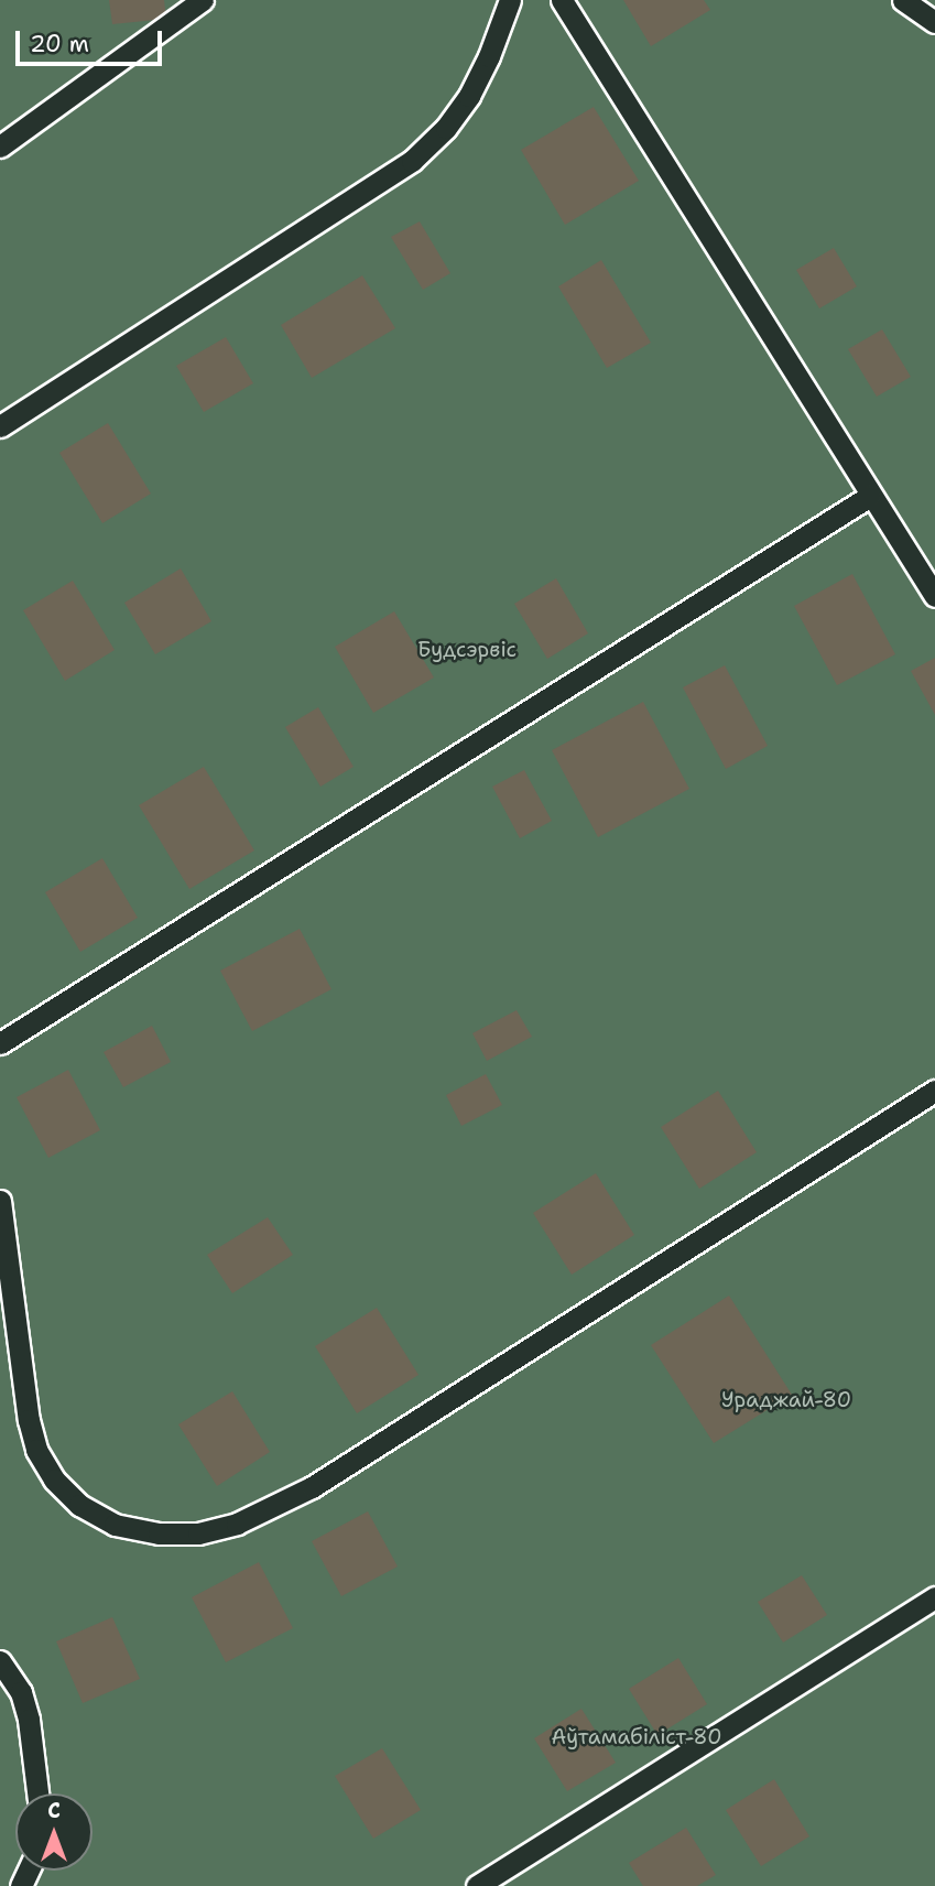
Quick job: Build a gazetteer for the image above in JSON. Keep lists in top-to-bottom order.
{
  "parks": ["Будсэрвіс", "Ураджай-80", "Аўтамабіліст-80"],
  "scale_bar": "20 m",
  "north": "top"
}
